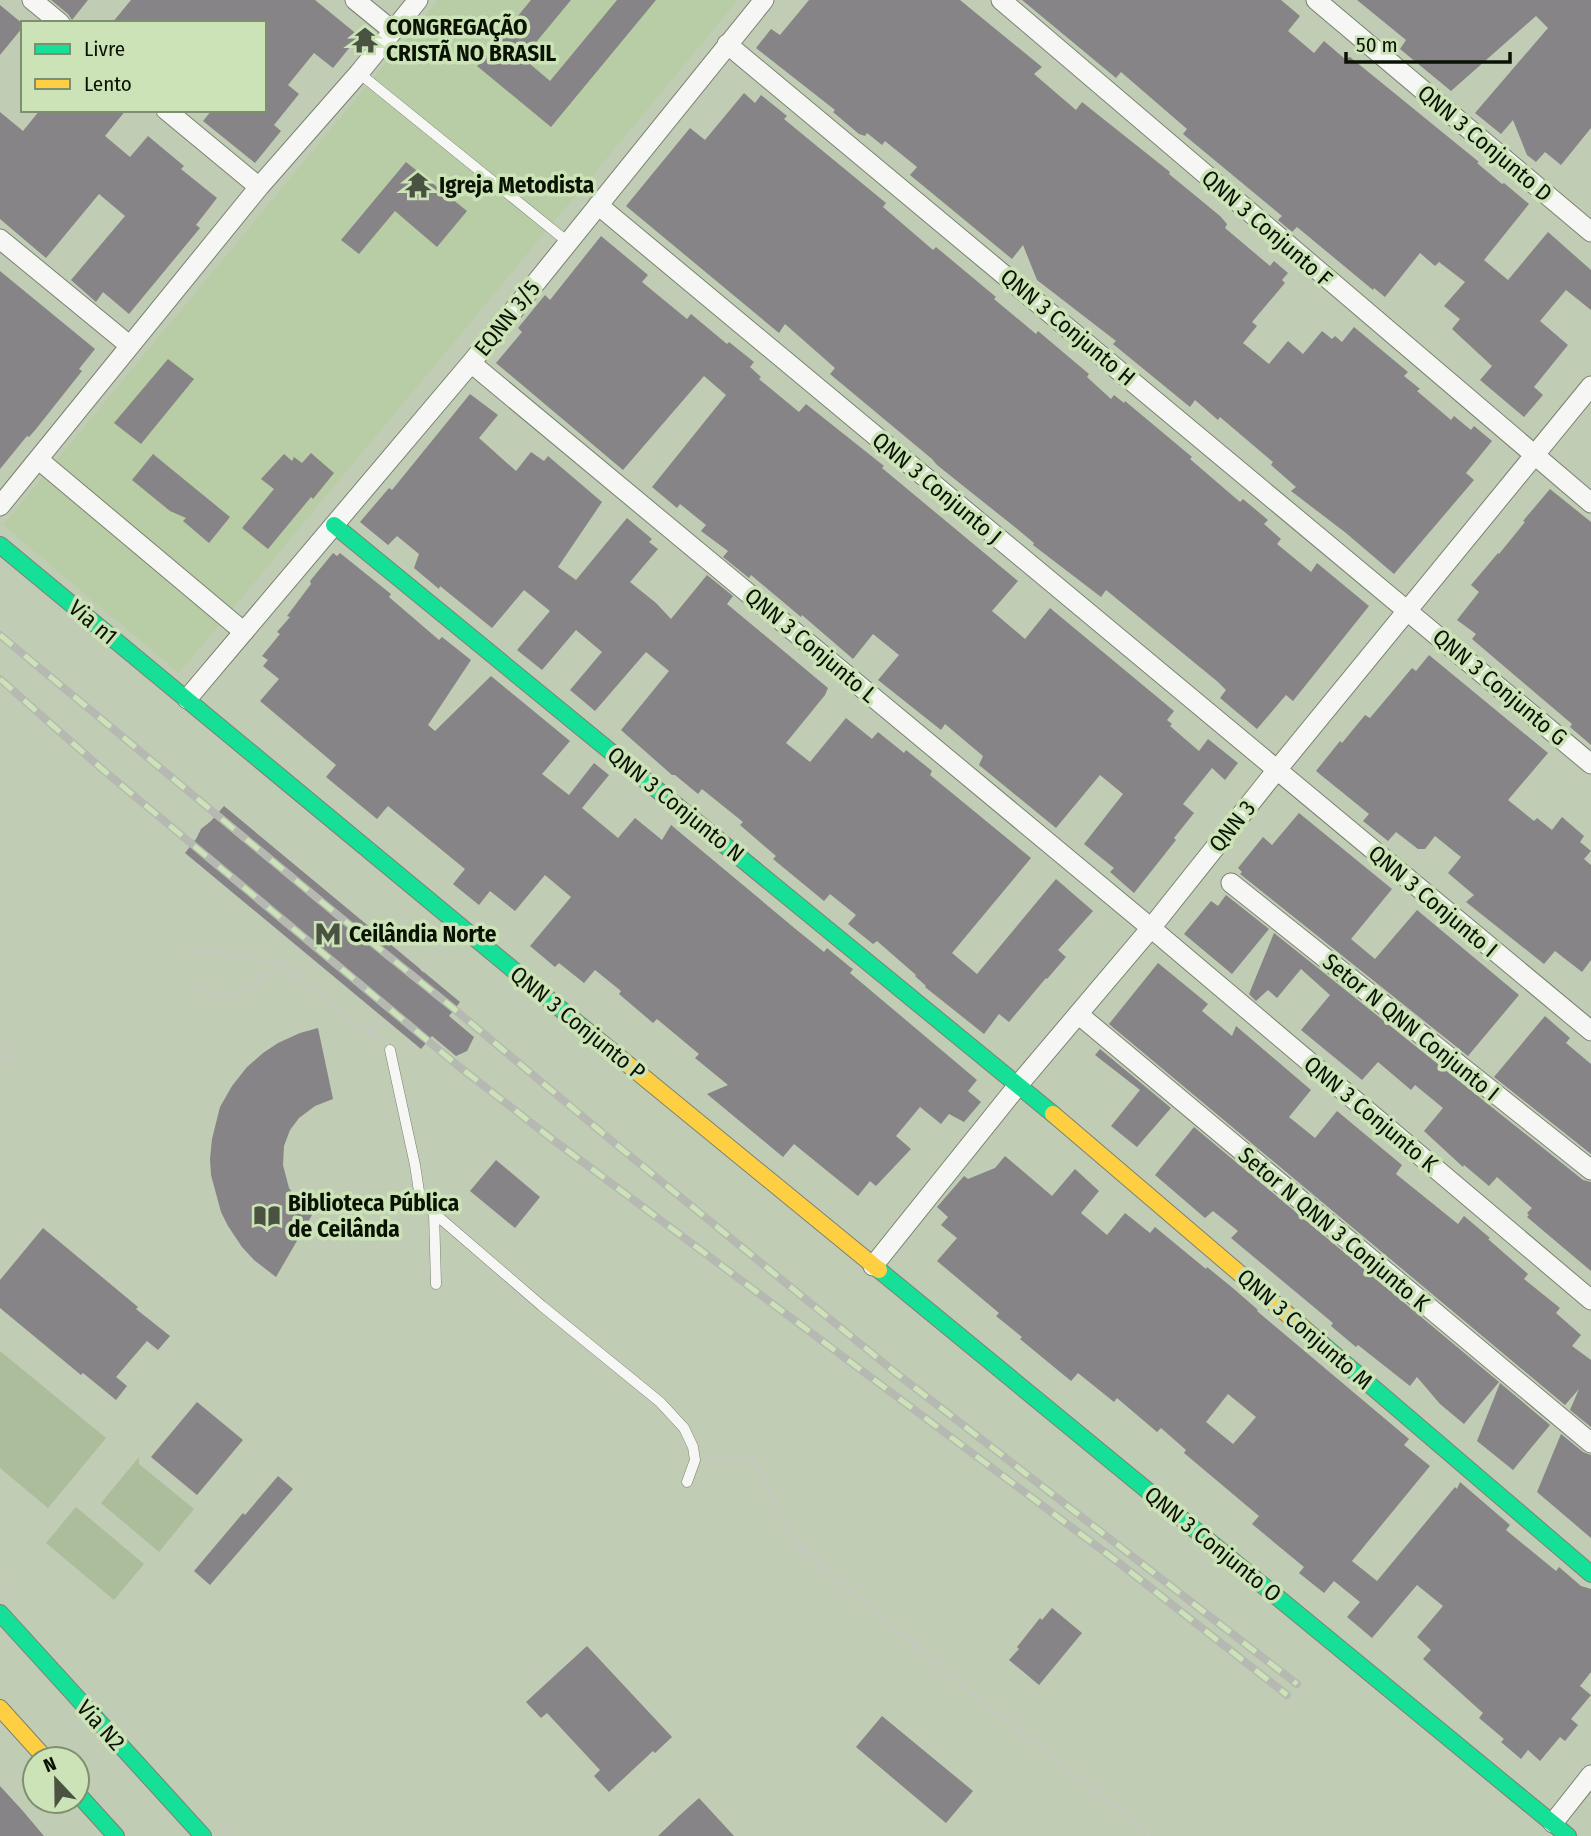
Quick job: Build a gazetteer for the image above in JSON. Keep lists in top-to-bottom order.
{
  "streets": {
    "street": [
      "QNN 3 Conjunto D",
      "QNN 3 Conjunto F",
      "EQNN 3/5",
      "QNN 3 Conjunto H",
      "QNN 3 Conjunto J",
      "Via n1",
      "QNN 3 Conjunto L",
      "QNN 3 Conjunto G",
      "QNN 3 Conjunto N",
      "QNN 3",
      "QNN 3 Conjunto I",
      "QNN 3 Conjunto P",
      "Setor N QNN Conjunto I",
      "QNN 3 Conjunto K",
      "Setor N QNN 3 Conjunto K",
      "QNN 3 Conjunto M",
      "QNN 3 Conjunto O",
      "Via N2"
    ]
  },
  "crossings": [
    ["QNN 3 Conjunto F", "QNN 3"],
    ["EQNN 3/5", "QNN 3 Conjunto H"],
    ["EQNN 3/5", "QNN 3 Conjunto J"],
    ["EQNN 3/5", "Via n1"],
    ["EQNN 3/5", "QNN 3 Conjunto L"],
    ["EQNN 3/5", "QNN 3 Conjunto N"],
    ["EQNN 3/5", "QNN 3 Conjunto P"],
    ["QNN 3 Conjunto H", "QNN 3 Conjunto G"],
    ["QNN 3 Conjunto H", "QNN 3"],
    ["QNN 3 Conjunto J", "QNN 3"],
    ["QNN 3 Conjunto J", "QNN 3 Conjunto I"],
    ["Via n1", "QNN 3 Conjunto P"],
    ["QNN 3 Conjunto L", "QNN 3"],
    ["QNN 3 Conjunto L", "QNN 3 Conjunto K"],
    ["QNN 3 Conjunto G", "QNN 3"],
    ["QNN 3 Conjunto N", "QNN 3"],
    ["QNN 3 Conjunto N", "QNN 3 Conjunto M"],
    ["QNN 3", "QNN 3 Conjunto I"],
    ["QNN 3", "QNN 3 Conjunto P"],
    ["QNN 3", "QNN 3 Conjunto K"],
    ["QNN 3", "Setor N QNN 3 Conjunto K"],
    ["QNN 3", "QNN 3 Conjunto M"],
    ["QNN 3", "QNN 3 Conjunto O"],
    ["QNN 3 Conjunto P", "QNN 3 Conjunto O"]
  ],
  "places": {
    "temple": ["CONGREGAÇÃO CRISTÃ NO BRASIL", "Igreja Metodista"],
    "metro station": ["Ceilândia Norte"],
    "library": ["Biblioteca Pública de Ceilânda"]
  },
  "legend": ["Livre", "Lento"],
  "scale_bar": "50 m",
  "north": "top"
}
